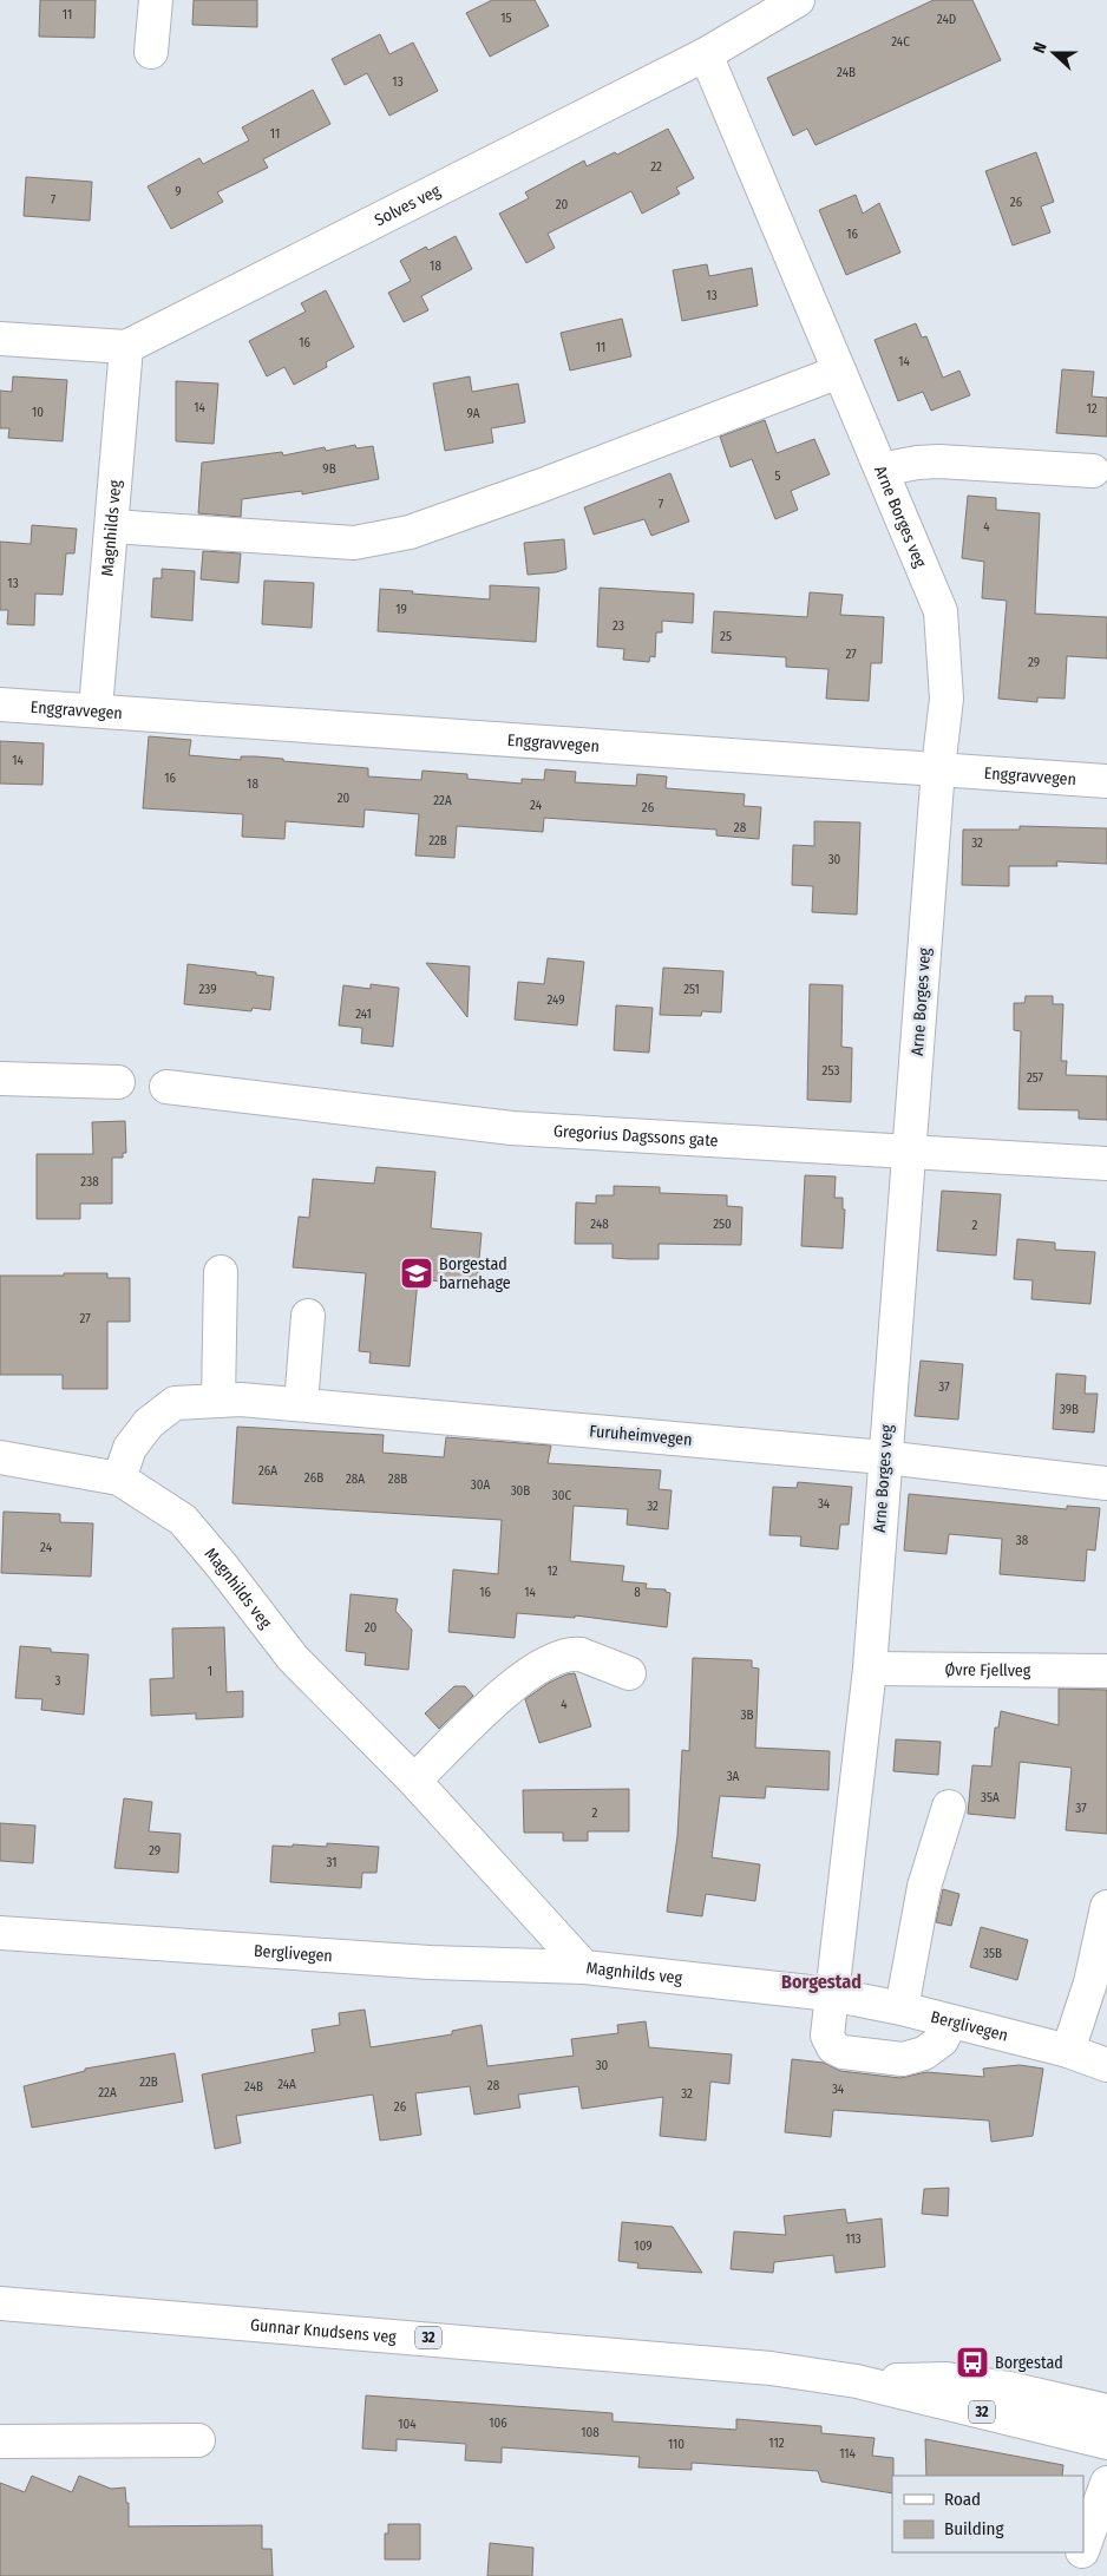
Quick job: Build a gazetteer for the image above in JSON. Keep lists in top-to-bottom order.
{
  "streets": {
    "street": [
      "Solves veg",
      "Arne Borges veg",
      "Magnhilds veg",
      "Enggravvegen",
      "Gregorius Dagssons gate",
      "Furuheimvegen",
      "Øvre Fjellveg",
      "Berglivegen",
      "Gunnar Knudsens veg",
      "32"
    ]
  },
  "crossings": [
    ["Solves veg", "Arne Borges veg"],
    ["Solves veg", "Magnhilds veg"],
    ["Arne Borges veg", "Magnhilds veg"],
    ["Arne Borges veg", "Enggravvegen"],
    ["Arne Borges veg", "Gregorius Dagssons gate"],
    ["Arne Borges veg", "Furuheimvegen"],
    ["Arne Borges veg", "Øvre Fjellveg"],
    ["Arne Borges veg", "Berglivegen"],
    ["Magnhilds veg", "Enggravvegen"],
    ["Magnhilds veg", "Furuheimvegen"],
    ["Magnhilds veg", "Berglivegen"]
  ],
  "districts": ["Borgestad"],
  "places": {
    "school or university": ["Borgestad barnehage"],
    "bus stop": ["Borgestad"]
  },
  "house_numbers": [
    "11",
    "15",
    "24D",
    "24C",
    "24B",
    "13",
    "11",
    "22",
    "9",
    "7",
    "26",
    "20",
    "16",
    "18",
    "13",
    "16",
    "11",
    "14",
    "14",
    "12",
    "10",
    "9A",
    "9B",
    "5",
    "7",
    "4",
    "13",
    "19",
    "23",
    "25",
    "27",
    "29",
    "14",
    "16",
    "18",
    "20",
    "22A",
    "24",
    "26",
    "28",
    "22B",
    "32",
    "30",
    "239",
    "251",
    "249",
    "241",
    "253",
    "257",
    "238",
    "248",
    "250",
    "2",
    "27",
    "37",
    "39B",
    "26A",
    "26B",
    "28A",
    "28B",
    "30A",
    "30B",
    "30C",
    "34",
    "32",
    "38",
    "24",
    "12",
    "16",
    "14",
    "8",
    "20",
    "1",
    "3",
    "4",
    "3B",
    "3A",
    "35A",
    "37",
    "2",
    "29",
    "31",
    "35B",
    "30",
    "22B",
    "24A",
    "28",
    "24B",
    "34",
    "22A",
    "32",
    "26",
    "113",
    "109",
    "106",
    "104",
    "108",
    "112",
    "110",
    "114"
  ],
  "legend": ["Road", "Building"],
  "north": "left"
}
